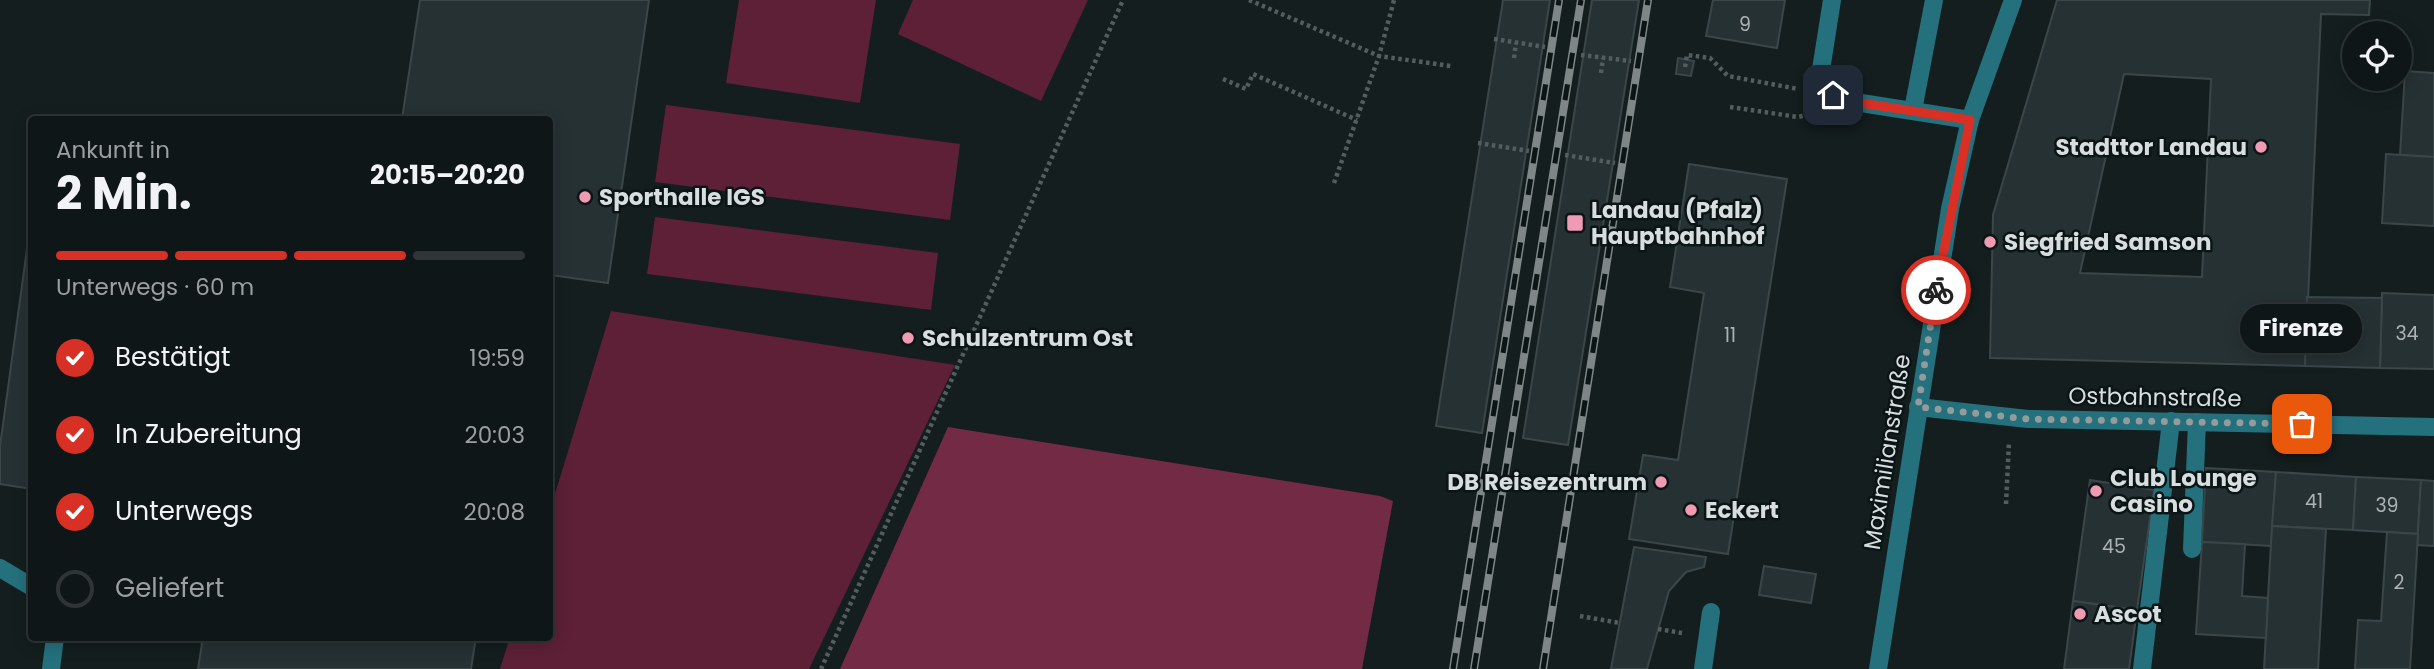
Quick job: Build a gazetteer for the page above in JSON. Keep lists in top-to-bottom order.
{
  "streets": {
    "street": ["Ostbahnstraße", "Maximilianstraße"]
  },
  "crossings": [
    ["Ostbahnstraße", "Maximilianstraße"]
  ],
  "places": {
    "other": [
      "Stadttor Landau",
      "Sporthalle IGS",
      "Siegfried Samson",
      "Schulzentrum Ost",
      "Firenze",
      "DB Reisezentrum",
      "Club Lounge Casino",
      "Eckert",
      "Ascot"
    ],
    "transit": ["Landau (Pfalz) Hauptbahnhof"]
  },
  "house_numbers": [
    "9",
    "34",
    "11",
    "41",
    "39",
    "45",
    "2"
  ],
  "page": {
    "heading": ["2 Min.", "Ankunft in", "20:15–20:20"],
    "bar": "Unterwegs · 60 m",
    "bubble": "Firenze",
    "list": [
      ["Bestätigt", "19:59"],
      ["In Zubereitung", "20:03"],
      ["Unterwegs", "20:08"],
      "Geliefert"
    ]
  }
}
